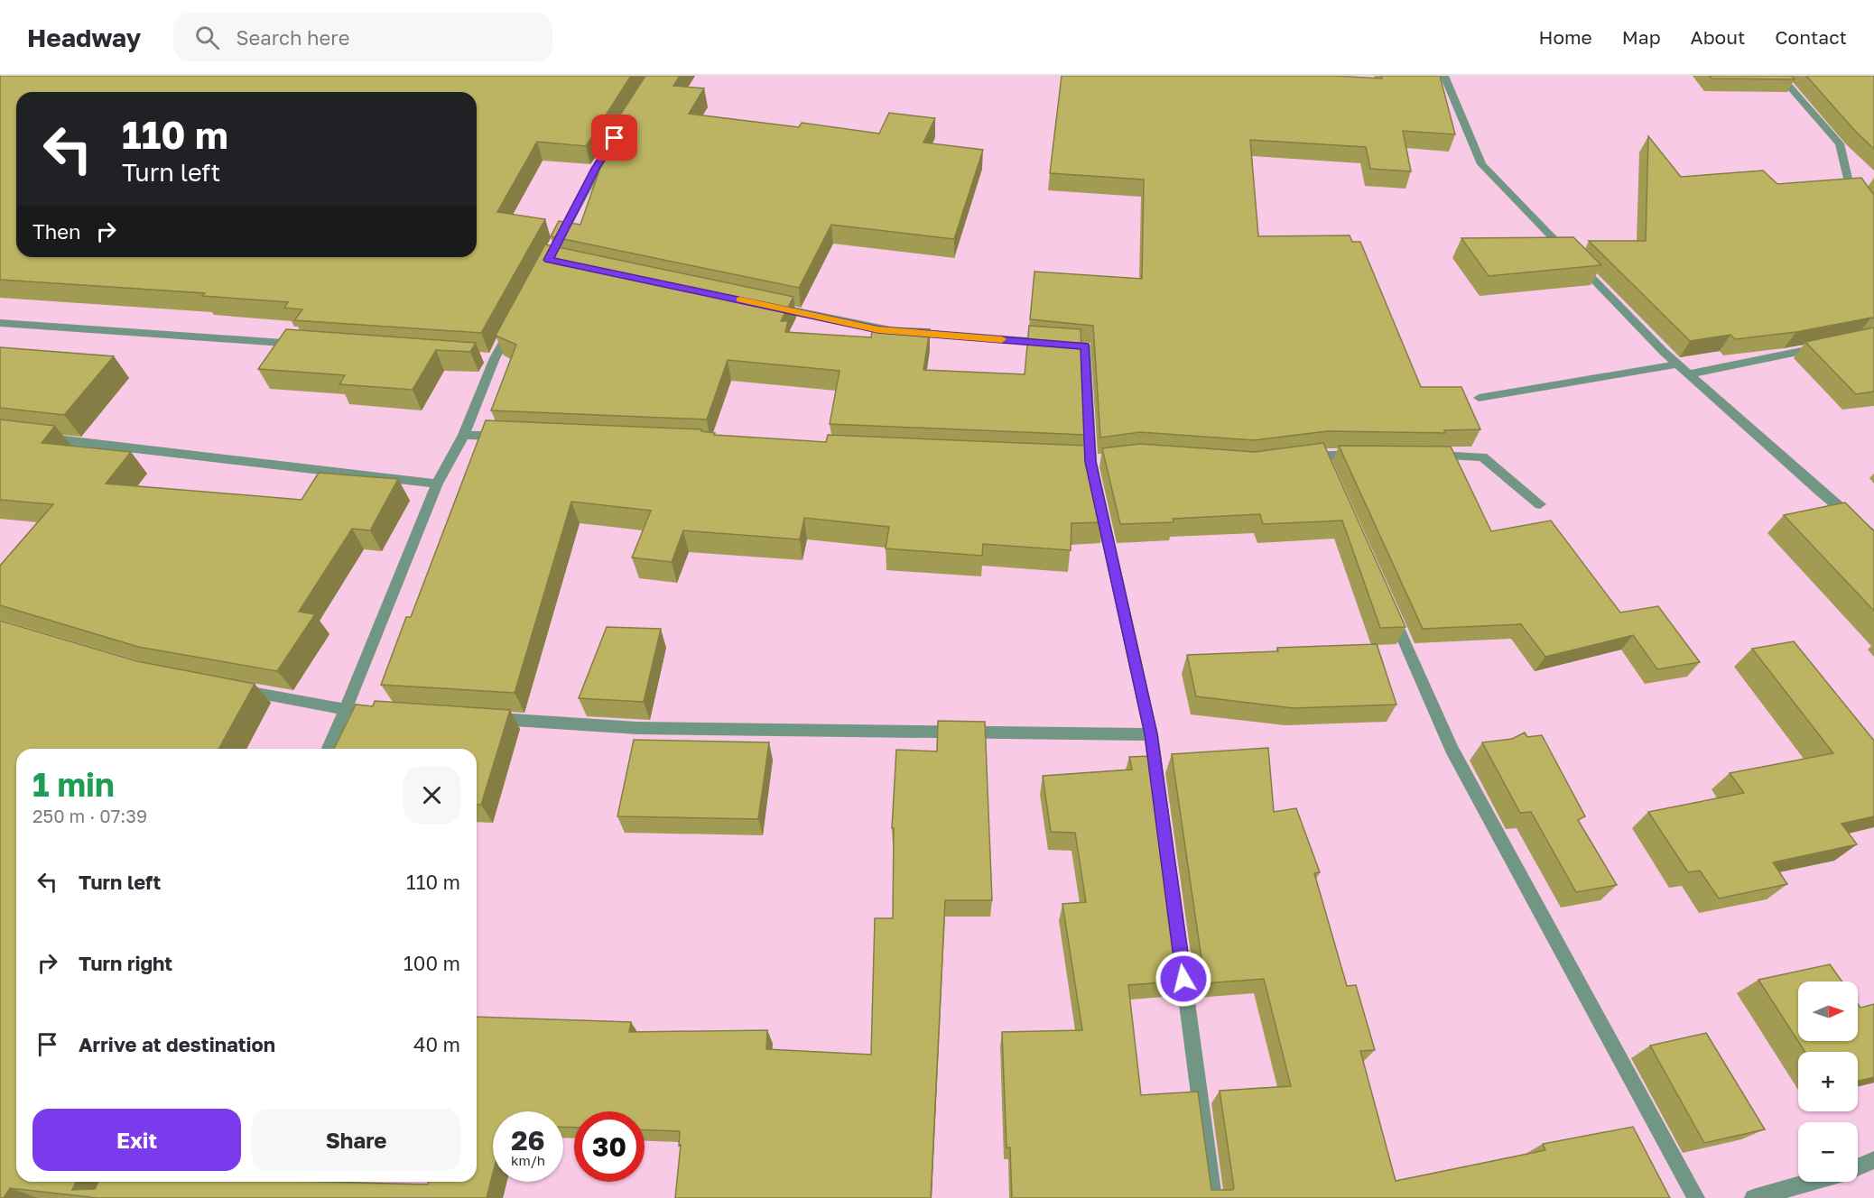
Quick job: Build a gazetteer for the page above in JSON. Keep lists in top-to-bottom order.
{
  "north": "right",
  "page": {
    "header": "Headway",
    "search": "Search here",
    "nav": [
      "Home",
      "Map",
      "About",
      "Contact"
    ],
    "turn": ["110 m", "Turn left"],
    "then": "Then",
    "heading": ["1 min", "250 m · 07:39"],
    "list": [
      {
        "name": "Turn left",
        "value": "110 m"
      },
      {
        "name": "Turn right",
        "value": "100 m"
      },
      {
        "name": "Arrive at destination",
        "value": "40 m"
      }
    ],
    "map_buttons": ["+", "−"],
    "buttons": ["Exit", "Share"],
    "speed": "26 km/h",
    "limit": "30"
  }
}
